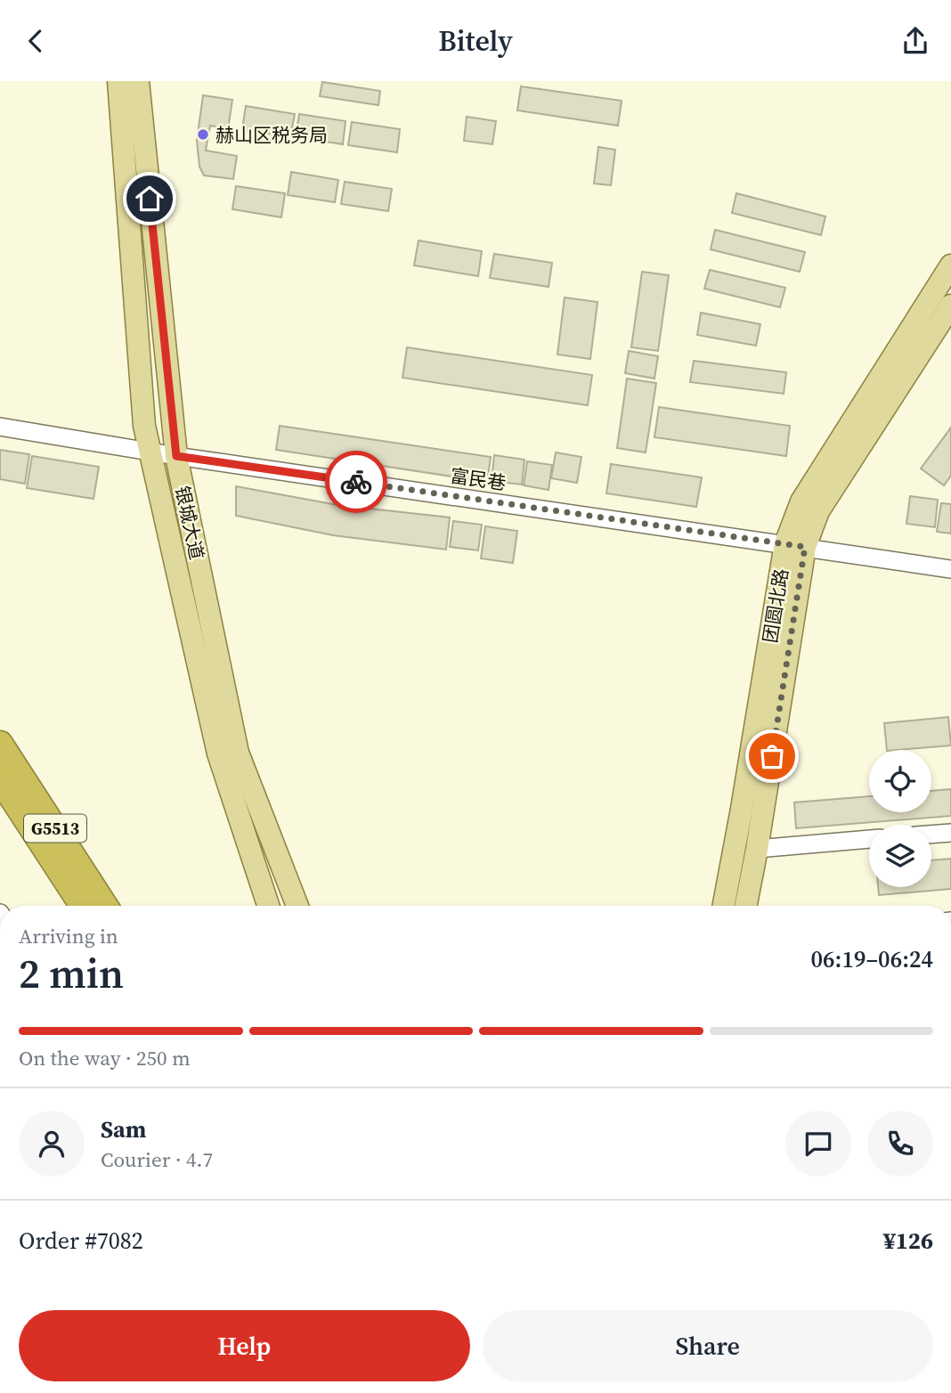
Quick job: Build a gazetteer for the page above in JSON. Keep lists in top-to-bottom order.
{
  "streets": {
    "highway": ["G5513"],
    "main road": ["银城大道", "团圆北路"],
    "street": ["富民巷"]
  },
  "crossings": [
    ["富民巷", "银城大道"],
    ["富民巷", "团圆北路"]
  ],
  "places": ["赫山区税务局"],
  "page": {
    "header": "Bitely",
    "heading": ["2 min", "Arriving in", "06:19–06:24"],
    "panel": [
      "Sam",
      "Courier · 4.7",
      "Order #7082",
      "¥126"
    ],
    "bar": "On the way · 250 m",
    "buttons": ["Help", "Share"]
  }
}
